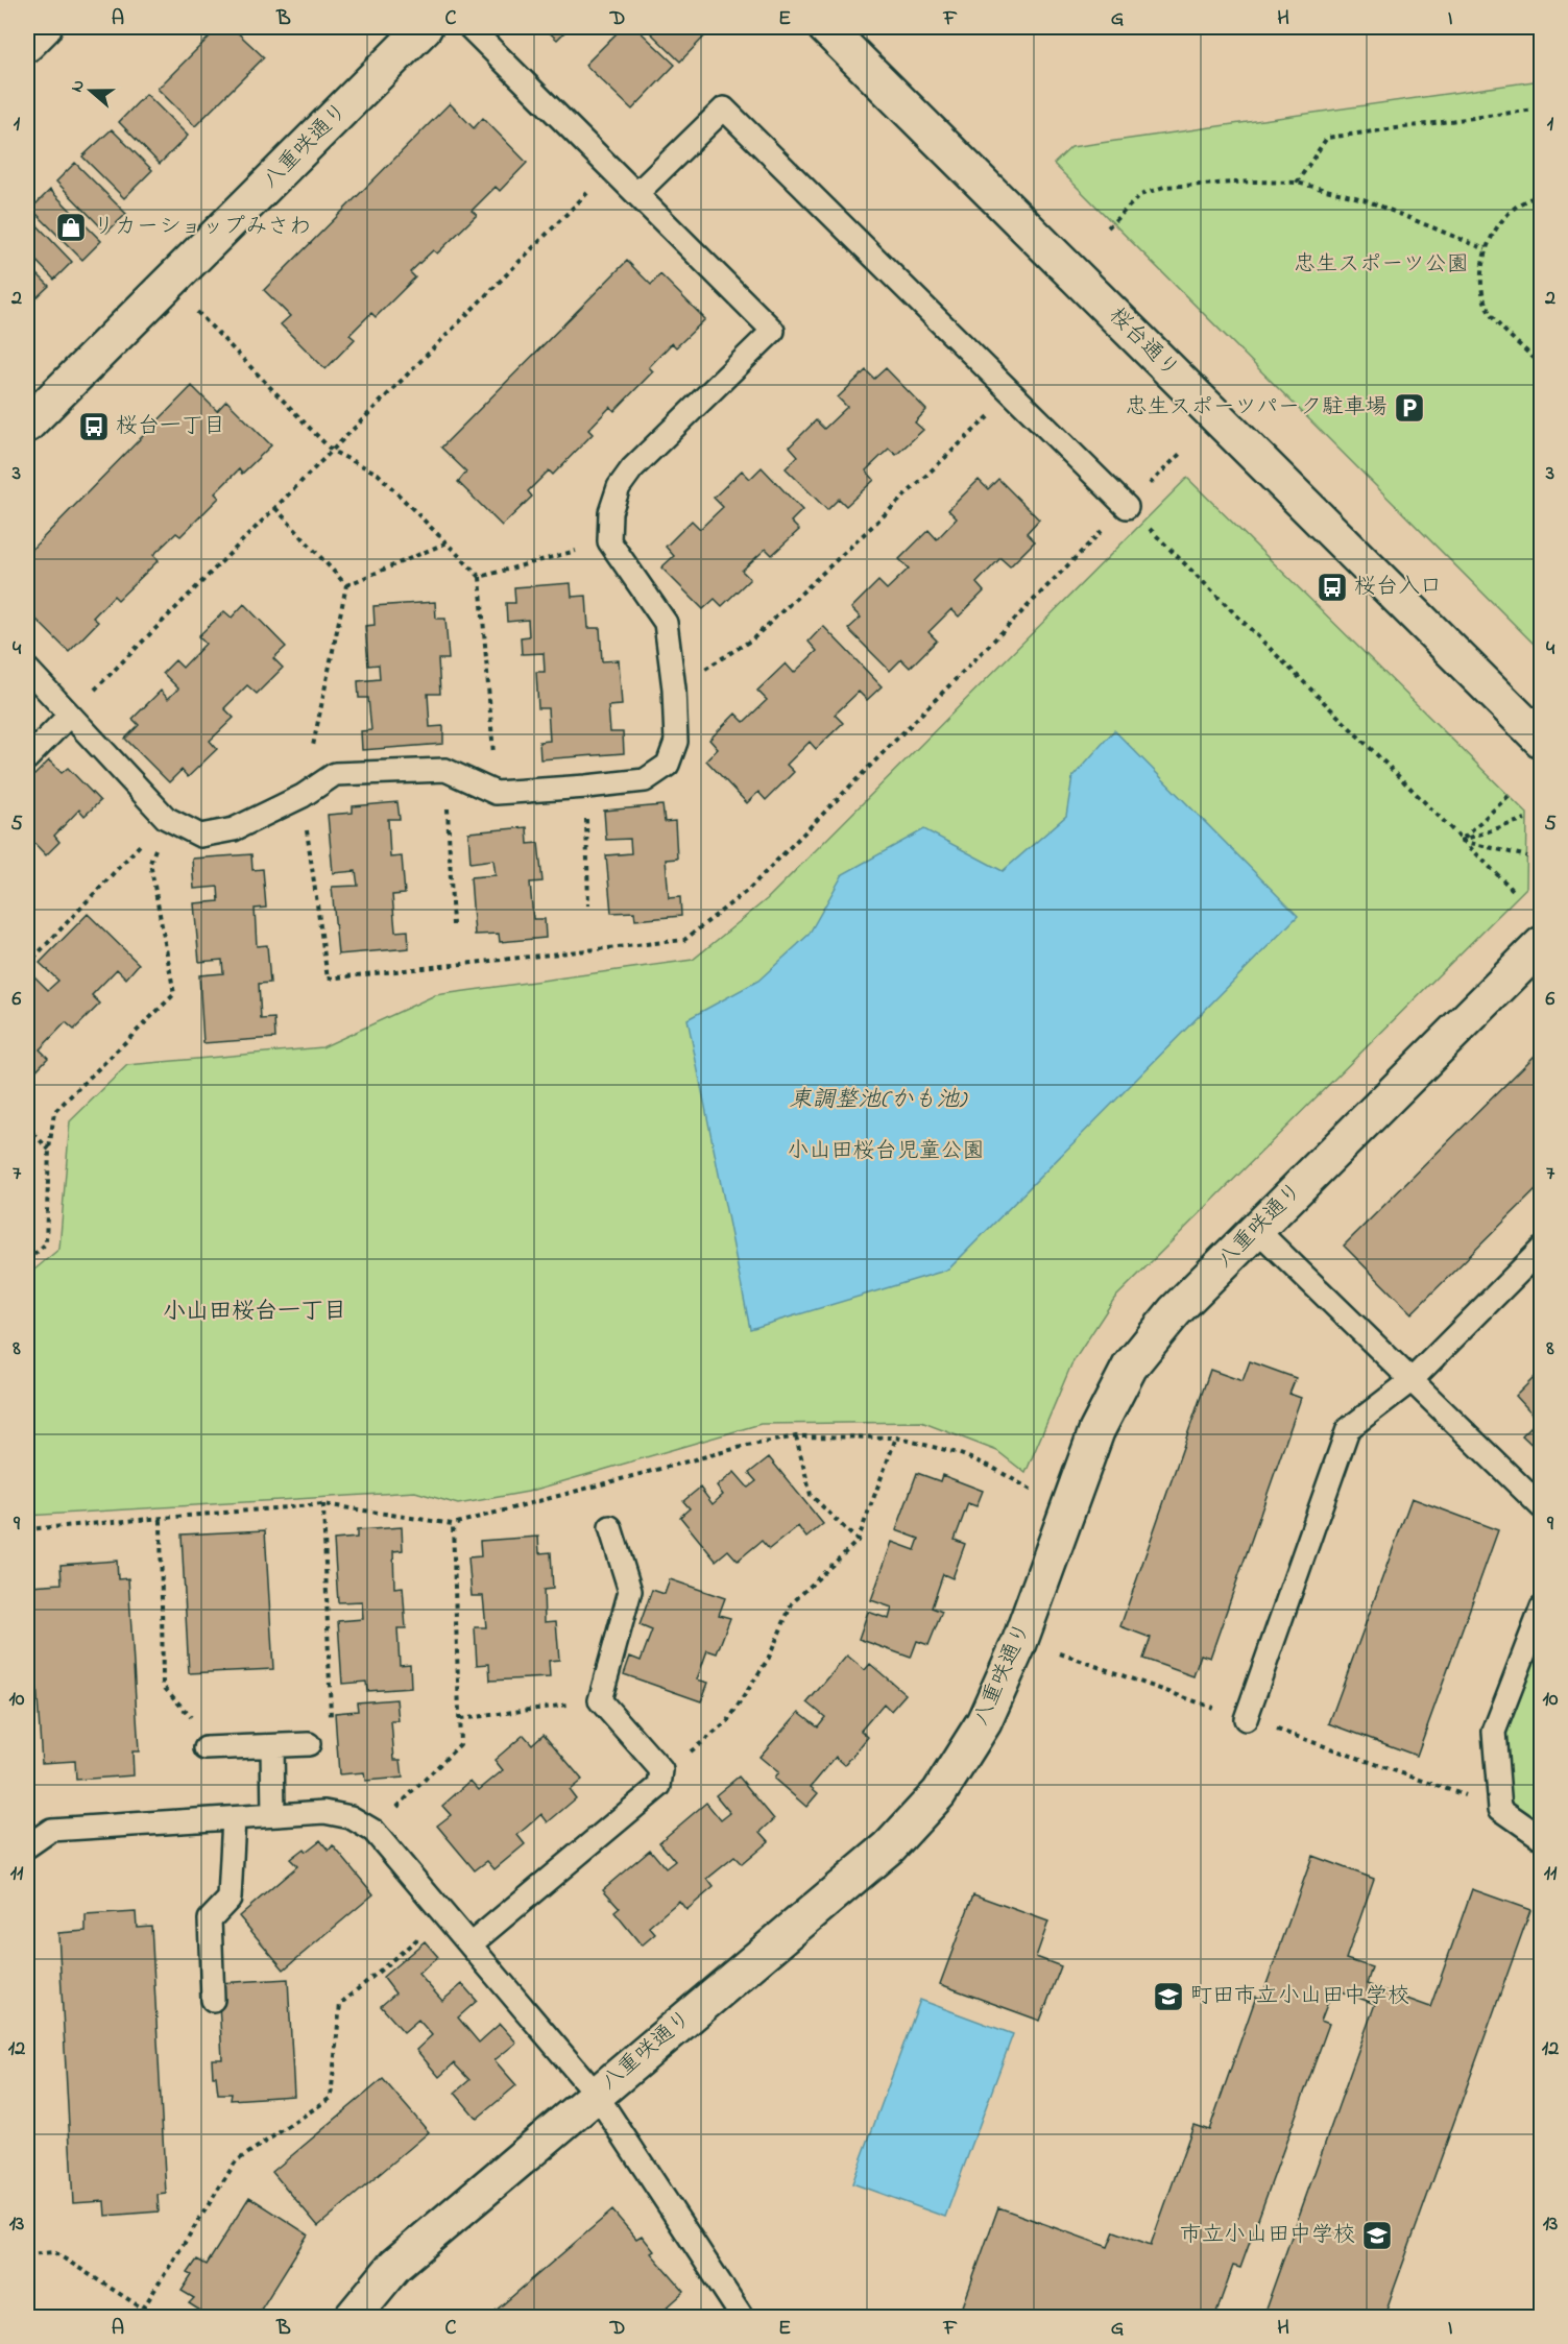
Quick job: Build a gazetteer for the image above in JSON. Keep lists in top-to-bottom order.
{
  "streets": {
    "street": ["八重咲通り", "桜台通り"]
  },
  "districts": ["小山田桜台一丁目"],
  "water": ["東調整池(かも池)"],
  "parks": ["忠生スポーツ公園", "小山田桜台児童公園"],
  "places": {
    "shop": ["リカーショップみさわ"],
    "parking": ["忠生スポーツパーク駐車場"],
    "bus stop": ["桜台一丁目", "桜台入口"],
    "school or university": ["町田市立小山田中学校", "市立小山田中学校"]
  },
  "north": "left",
  "grid": {
    "columns": [
      "A",
      "B",
      "C",
      "D",
      "E",
      "F",
      "G",
      "H",
      "I"
    ],
    "rows": [
      "1",
      "2",
      "3",
      "4",
      "5",
      "6",
      "7",
      "8",
      "9",
      "10",
      "11",
      "12",
      "13"
    ]
  }
}
